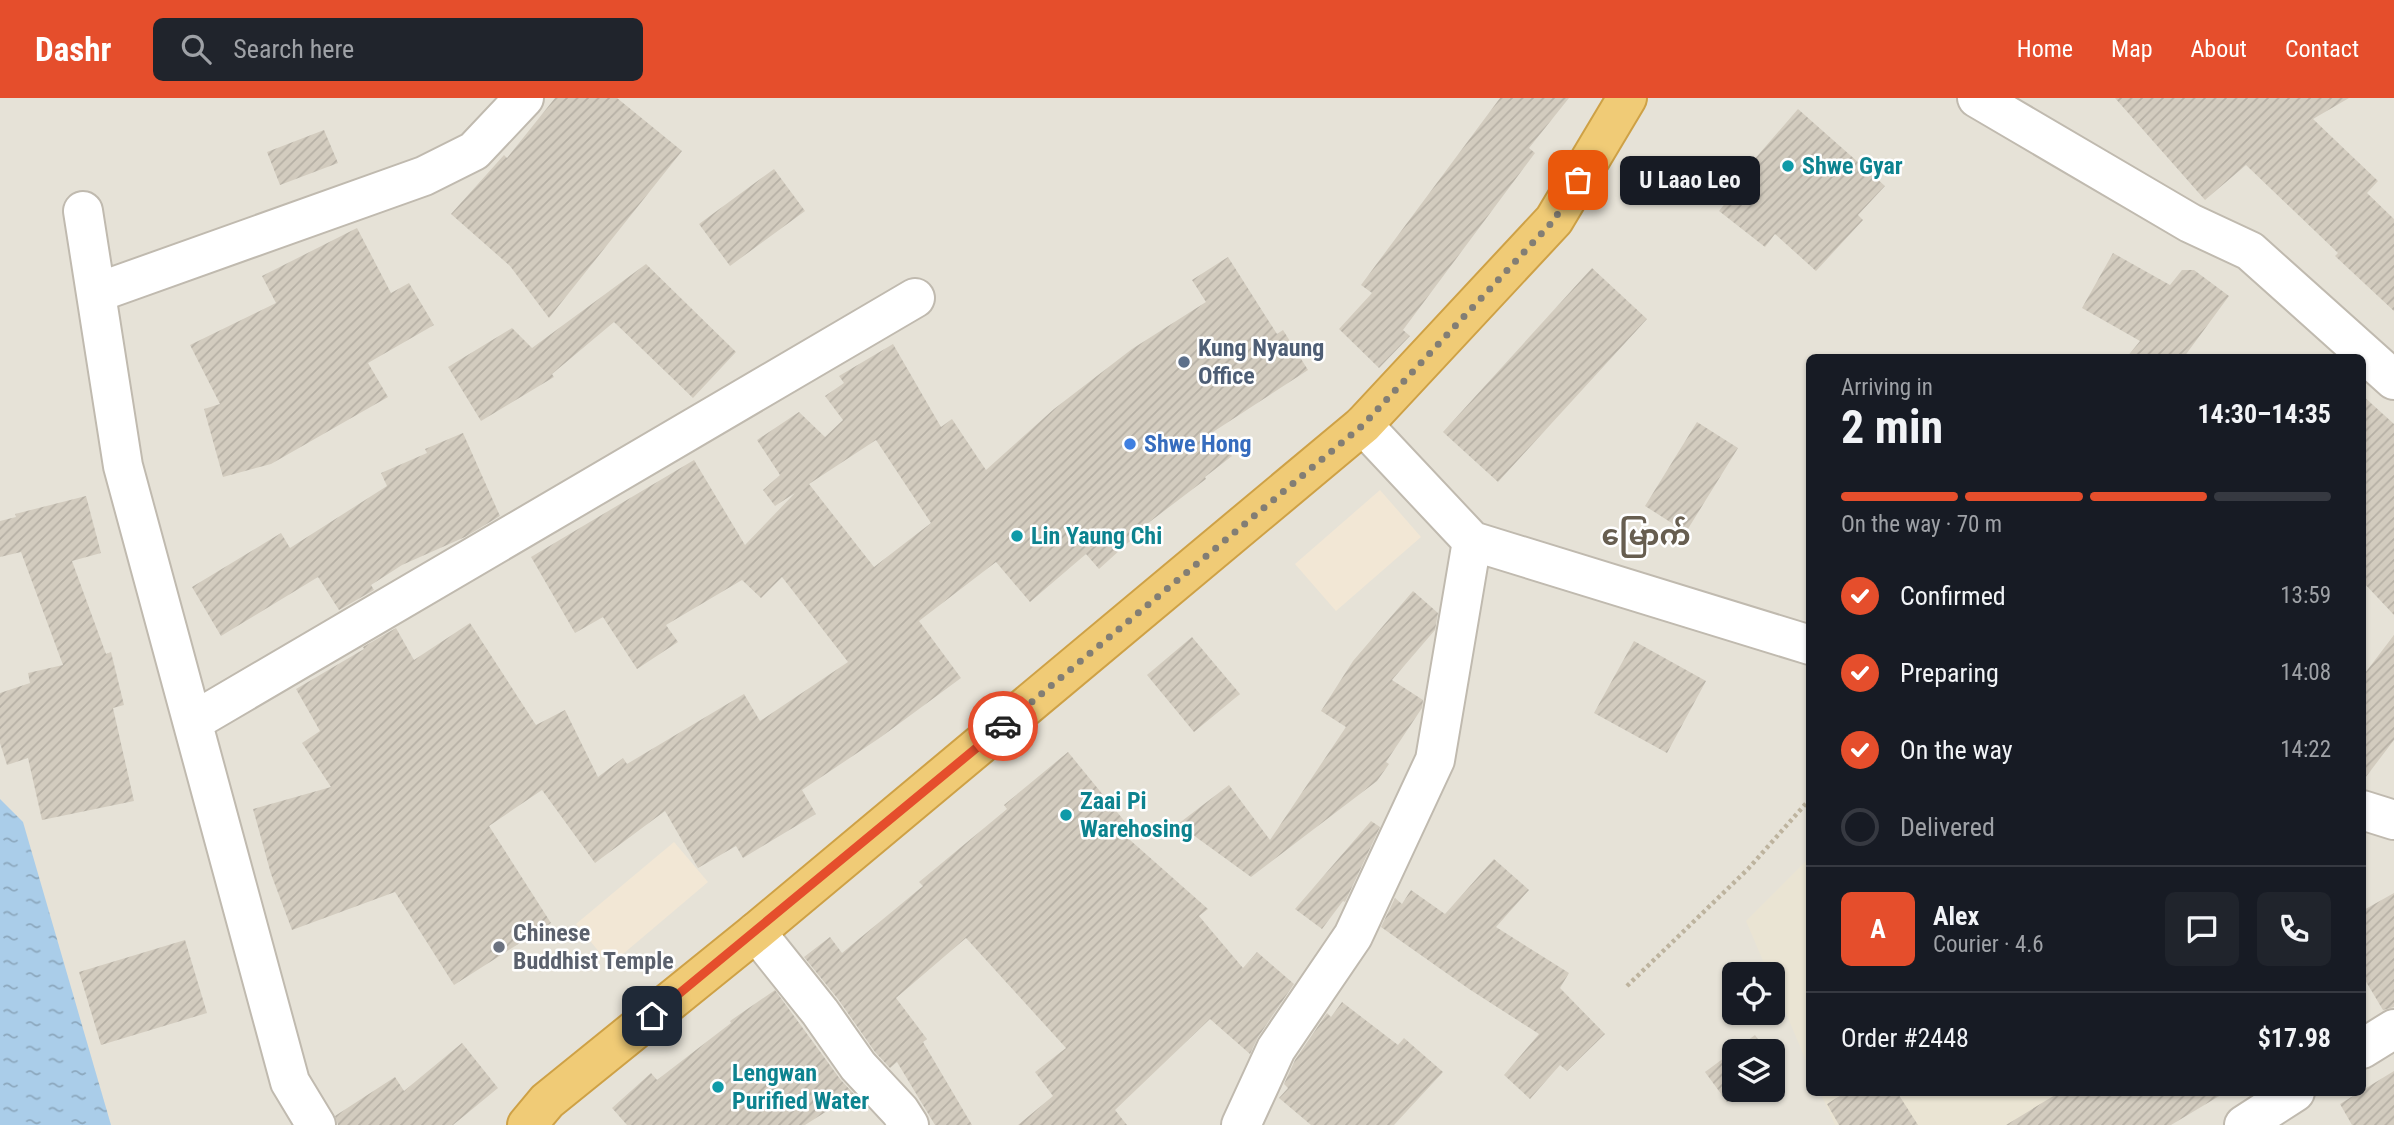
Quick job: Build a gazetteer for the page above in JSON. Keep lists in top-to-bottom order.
{
  "districts": ["မြောက်"],
  "places": [
    "Shwe Gyar",
    "U Laao Leo",
    "Kung Nyaung Office",
    "Shwe Hong",
    "Lin Yaung Chi",
    "Zaai Pi Warehosing",
    "Chinese Buddhist Temple",
    "Lengwan Purified Water"
  ],
  "page": {
    "header": "Dashr",
    "search": "Search here",
    "nav": [
      "Home",
      "Map",
      "About",
      "Contact"
    ],
    "bubble": "U Laao Leo",
    "heading": ["2 min", "Arriving in", "14:30–14:35"],
    "panel": [
      "Alex",
      "Courier · 4.6",
      "Order #2448",
      "$17.98"
    ],
    "bar": "On the way · 70 m",
    "list": [
      ["Confirmed", "13:59"],
      ["Preparing", "14:08"],
      ["On the way", "14:22"],
      "Delivered"
    ],
    "round": "A"
  }
}
